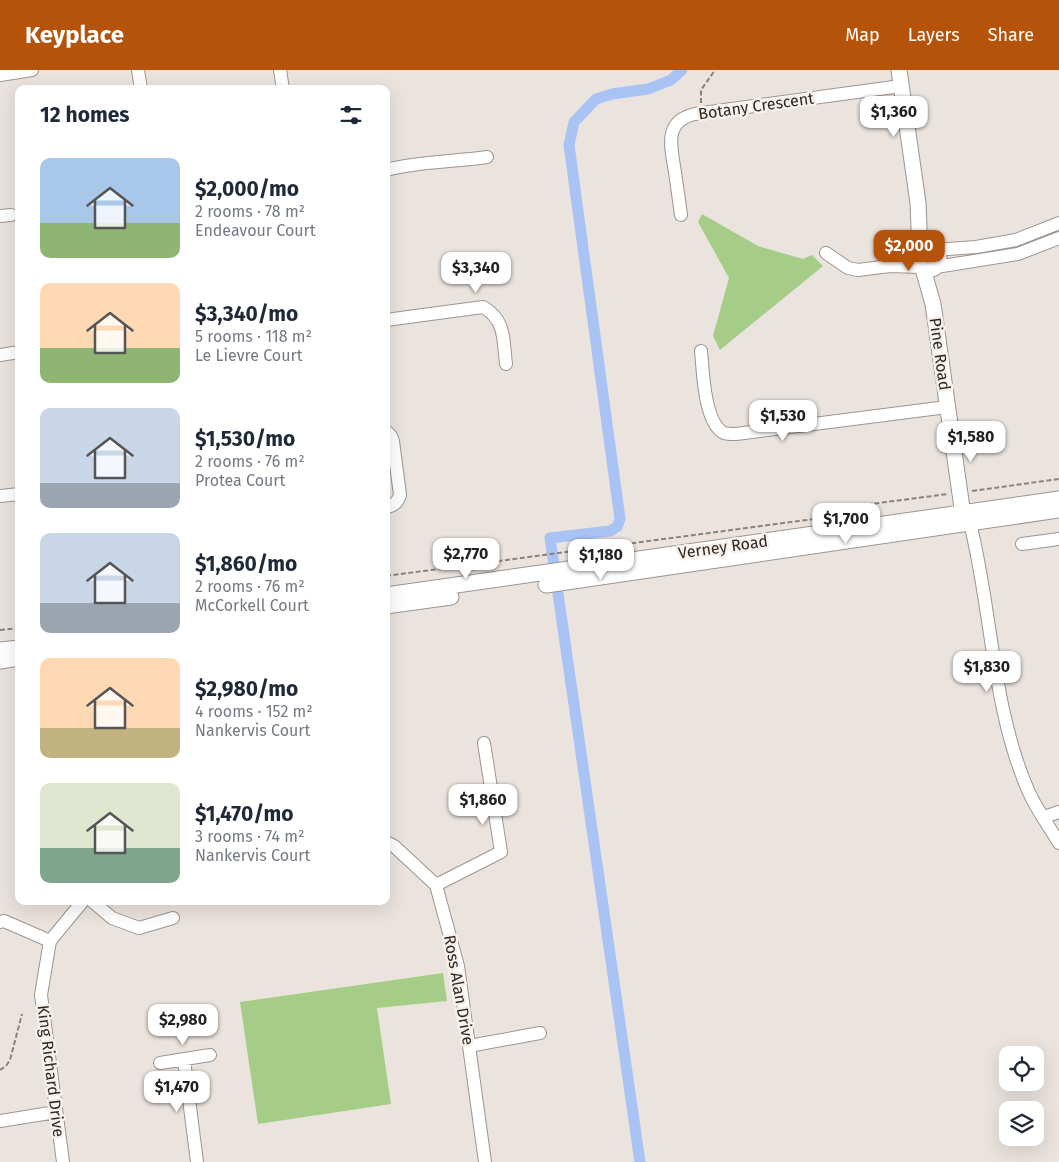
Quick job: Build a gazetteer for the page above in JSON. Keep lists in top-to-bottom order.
{
  "streets": {
    "street": [
      "Botany Crescent",
      "Pine Road",
      "Verney Road",
      "Ross Alan Drive",
      "King Richard Drive"
    ]
  },
  "crossings": [
    ["Botany Crescent", "Pine Road"],
    ["Pine Road", "Verney Road"]
  ],
  "page": {
    "header": "Keyplace",
    "nav": ["Map", "Layers", "Share"],
    "heading": "12 homes",
    "price": [
      "$1,360",
      "$2,000",
      "$3,340",
      "$1,530",
      "$1,580",
      "$1,700",
      "$2,770",
      "$1,180",
      "$1,830",
      "$1,860",
      "$2,980",
      "$1,470"
    ],
    "list": [
      {
        "name": "$2,000/mo",
        "note": "2 rooms · 78 m² · Endeavour Court"
      },
      {
        "name": "$3,340/mo",
        "note": "5 rooms · 118 m² · Le Lievre Court"
      },
      {
        "name": "$1,530/mo",
        "note": "2 rooms · 76 m² · Protea Court"
      },
      {
        "name": "$1,860/mo",
        "note": "2 rooms · 76 m² · McCorkell Court"
      },
      {
        "name": "$2,980/mo",
        "note": "4 rooms · 152 m² · Nankervis Court"
      },
      {
        "name": "$1,470/mo",
        "note": "3 rooms · 74 m² · Nankervis Court"
      }
    ]
  }
}
